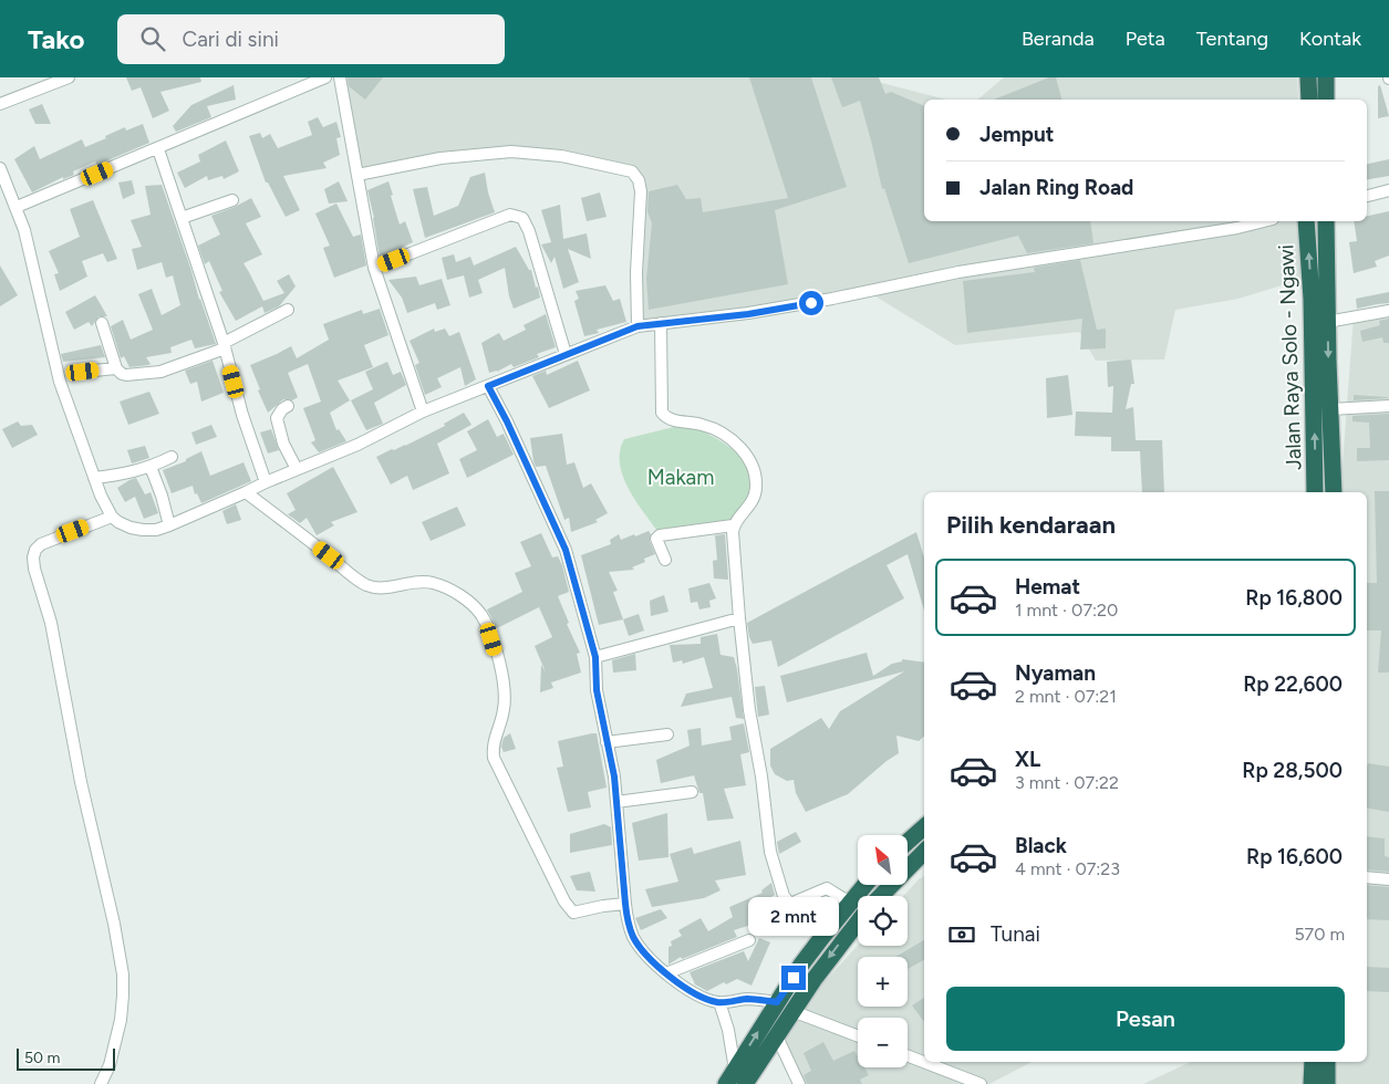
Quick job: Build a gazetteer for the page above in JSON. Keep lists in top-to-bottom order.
{
  "streets": {
    "highway": ["Jalan Raya Solo - Ngawi"]
  },
  "parks": ["Makam"],
  "scale_bar": "50 m",
  "north": "top left",
  "page": {
    "header": "Tako",
    "search": "Cari di sini",
    "nav": [
      "Beranda",
      "Peta",
      "Tentang",
      "Kontak"
    ],
    "banner": ["Jemput", "Jalan Ring Road"],
    "heading": "Pilih kendaraan",
    "list": [
      {
        "name": "Hemat",
        "note": "1 mnt · 07:20",
        "value": "Rp 16,800"
      },
      {
        "name": "Nyaman",
        "note": "2 mnt · 07:21",
        "value": "Rp 22,600"
      },
      {
        "name": "XL",
        "note": "3 mnt · 07:22",
        "value": "Rp 28,500"
      },
      {
        "name": "Black",
        "note": "4 mnt · 07:23",
        "value": "Rp 16,600"
      }
    ],
    "map_buttons": ["+", "−"],
    "bubble": "2 mnt",
    "pay": ["Tunai", "570 m"],
    "buttons": "Pesan",
    "scale": "50 m"
  }
}
